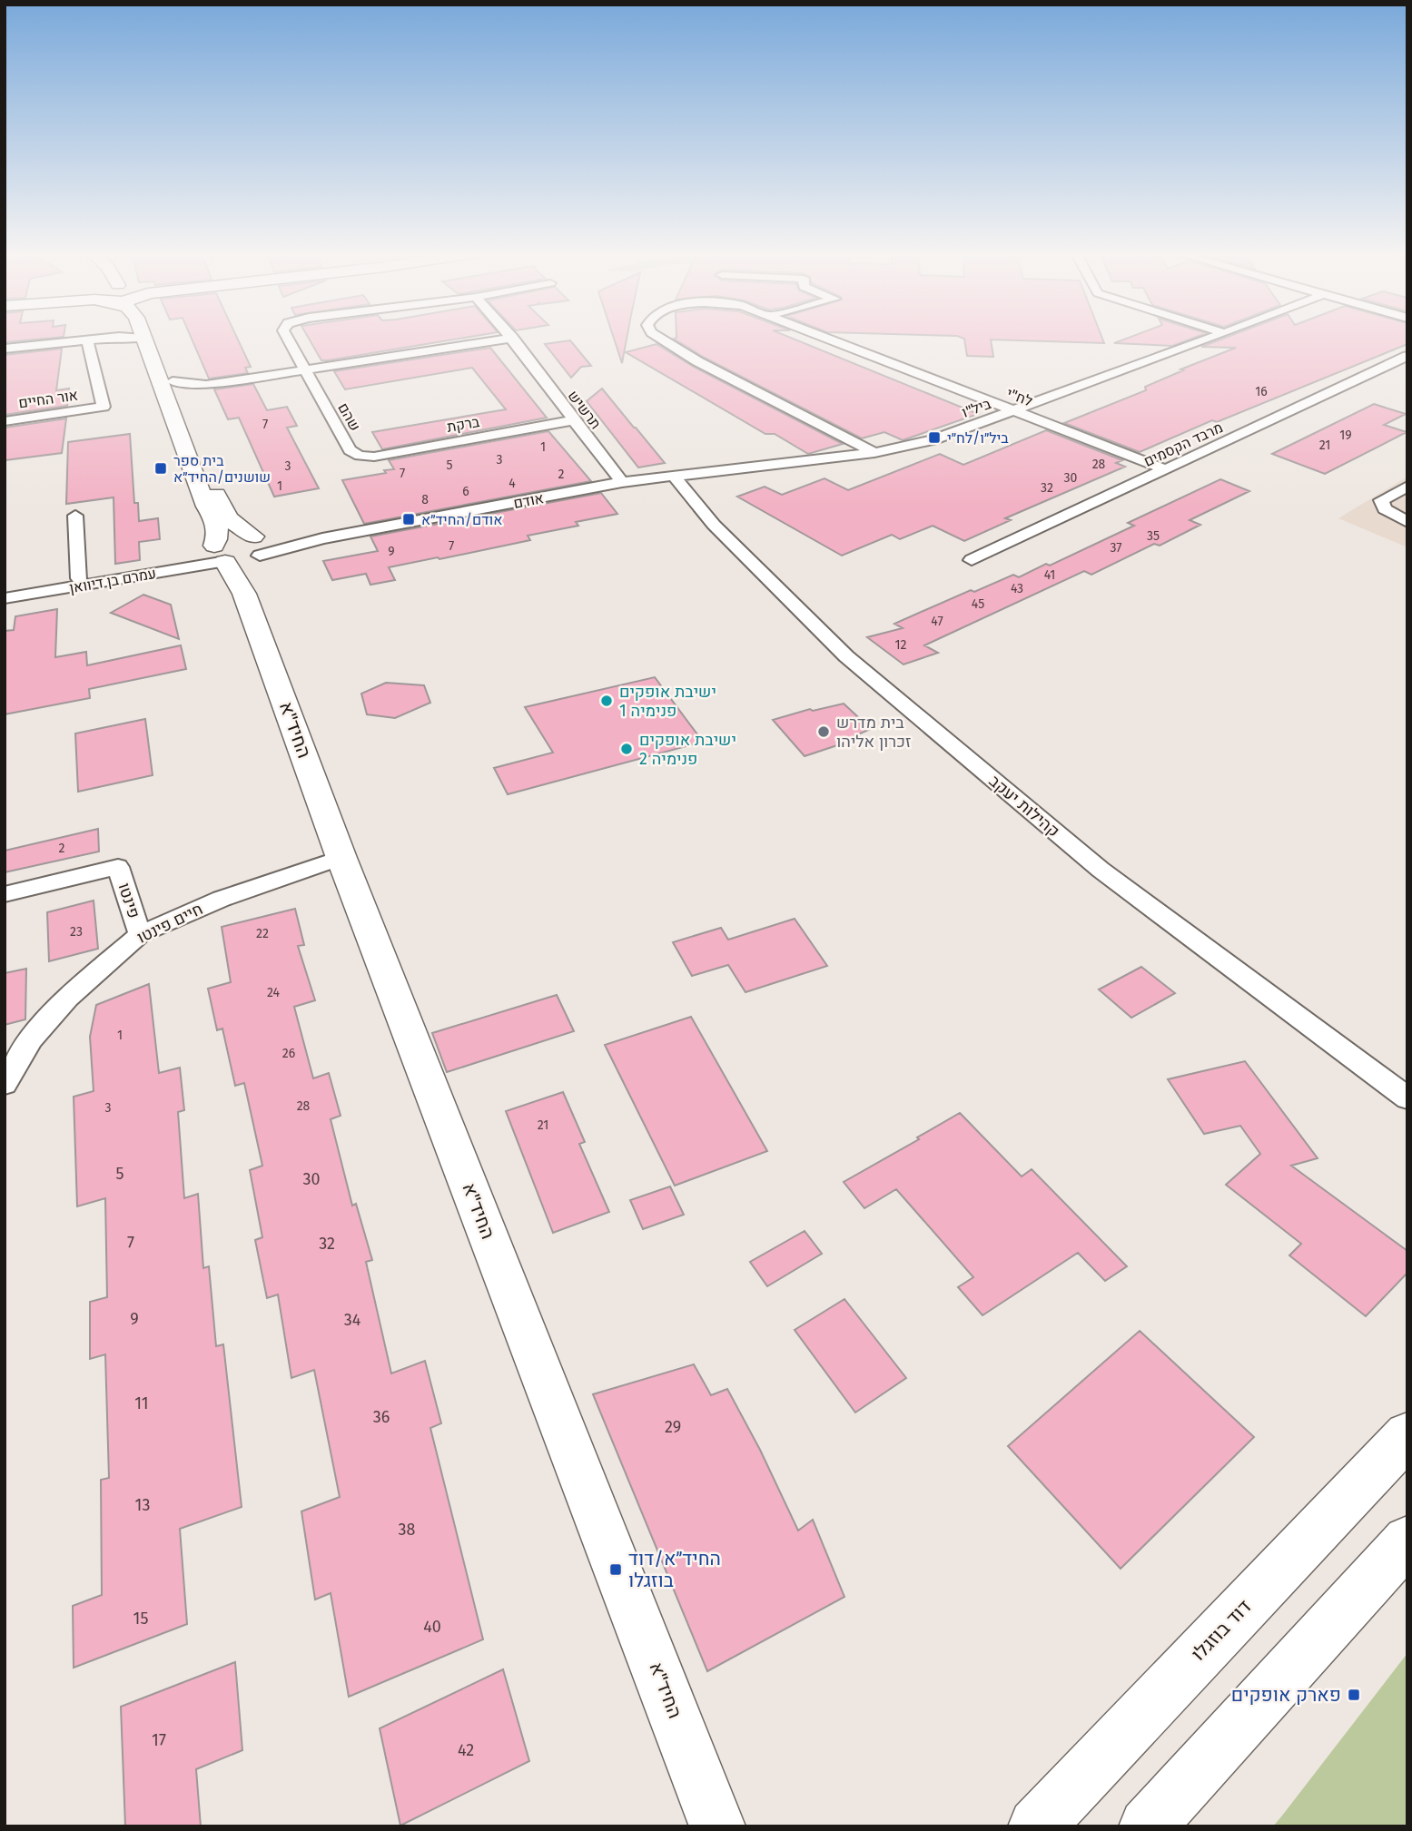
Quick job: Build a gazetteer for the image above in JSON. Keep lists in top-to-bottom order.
{
  "streets": {
    "street": [
      "לח\"י",
      "אור החיים",
      "ביל\"ו",
      "תרשיש",
      "שהם",
      "ברקת",
      "מרבד הקסמים",
      "אודם",
      "עמרם בן דיוואן",
      "החיד\"א",
      "קהילות יעקב",
      "פינטו",
      "חיים פינטו",
      "דוד בוזגלו"
    ]
  },
  "crossings": [
    ["לח\"י", "ביל\"ו"],
    ["לח\"י", "מרבד הקסמים"],
    ["ביל\"ו", "תרשיש"],
    ["ביל\"ו", "אודם"],
    ["ביל\"ו", "קהילות יעקב"],
    ["תרשיש", "ברקת"],
    ["תרשיש", "אודם"],
    ["שהם", "ברקת"],
    ["אודם", "עמרם בן דיוואן"],
    ["אודם", "החיד\"א"],
    ["עמרם בן דיוואן", "החיד\"א"],
    ["החיד\"א", "חיים פינטו"],
    ["פינטו", "חיים פינטו"]
  ],
  "places": {
    "transit": [
      "ביל״ו/לח״י",
      "בית ספר שושנים/החיד״א",
      "אודם/החיד״א",
      "החיד״א/דוד בוזגלו",
      "פארק אופקים"
    ],
    "other": ["ישיבת אופקים פנימיה 1", "בית מדרש זכרון אליהו", "ישיבת אופקים פנימיה 2"]
  },
  "house_numbers": [
    "16",
    "7",
    "19",
    "21",
    "1",
    "3",
    "28",
    "5",
    "3",
    "7",
    "2",
    "30",
    "4",
    "1",
    "32",
    "6",
    "8",
    "35",
    "7",
    "37",
    "9",
    "41",
    "43",
    "45",
    "47",
    "12",
    "2",
    "23",
    "22",
    "24",
    "1",
    "26",
    "28",
    "3",
    "21",
    "5",
    "30",
    "7",
    "32",
    "9",
    "34",
    "11",
    "36",
    "29",
    "13",
    "38",
    "15",
    "40",
    "17",
    "42"
  ]
}
